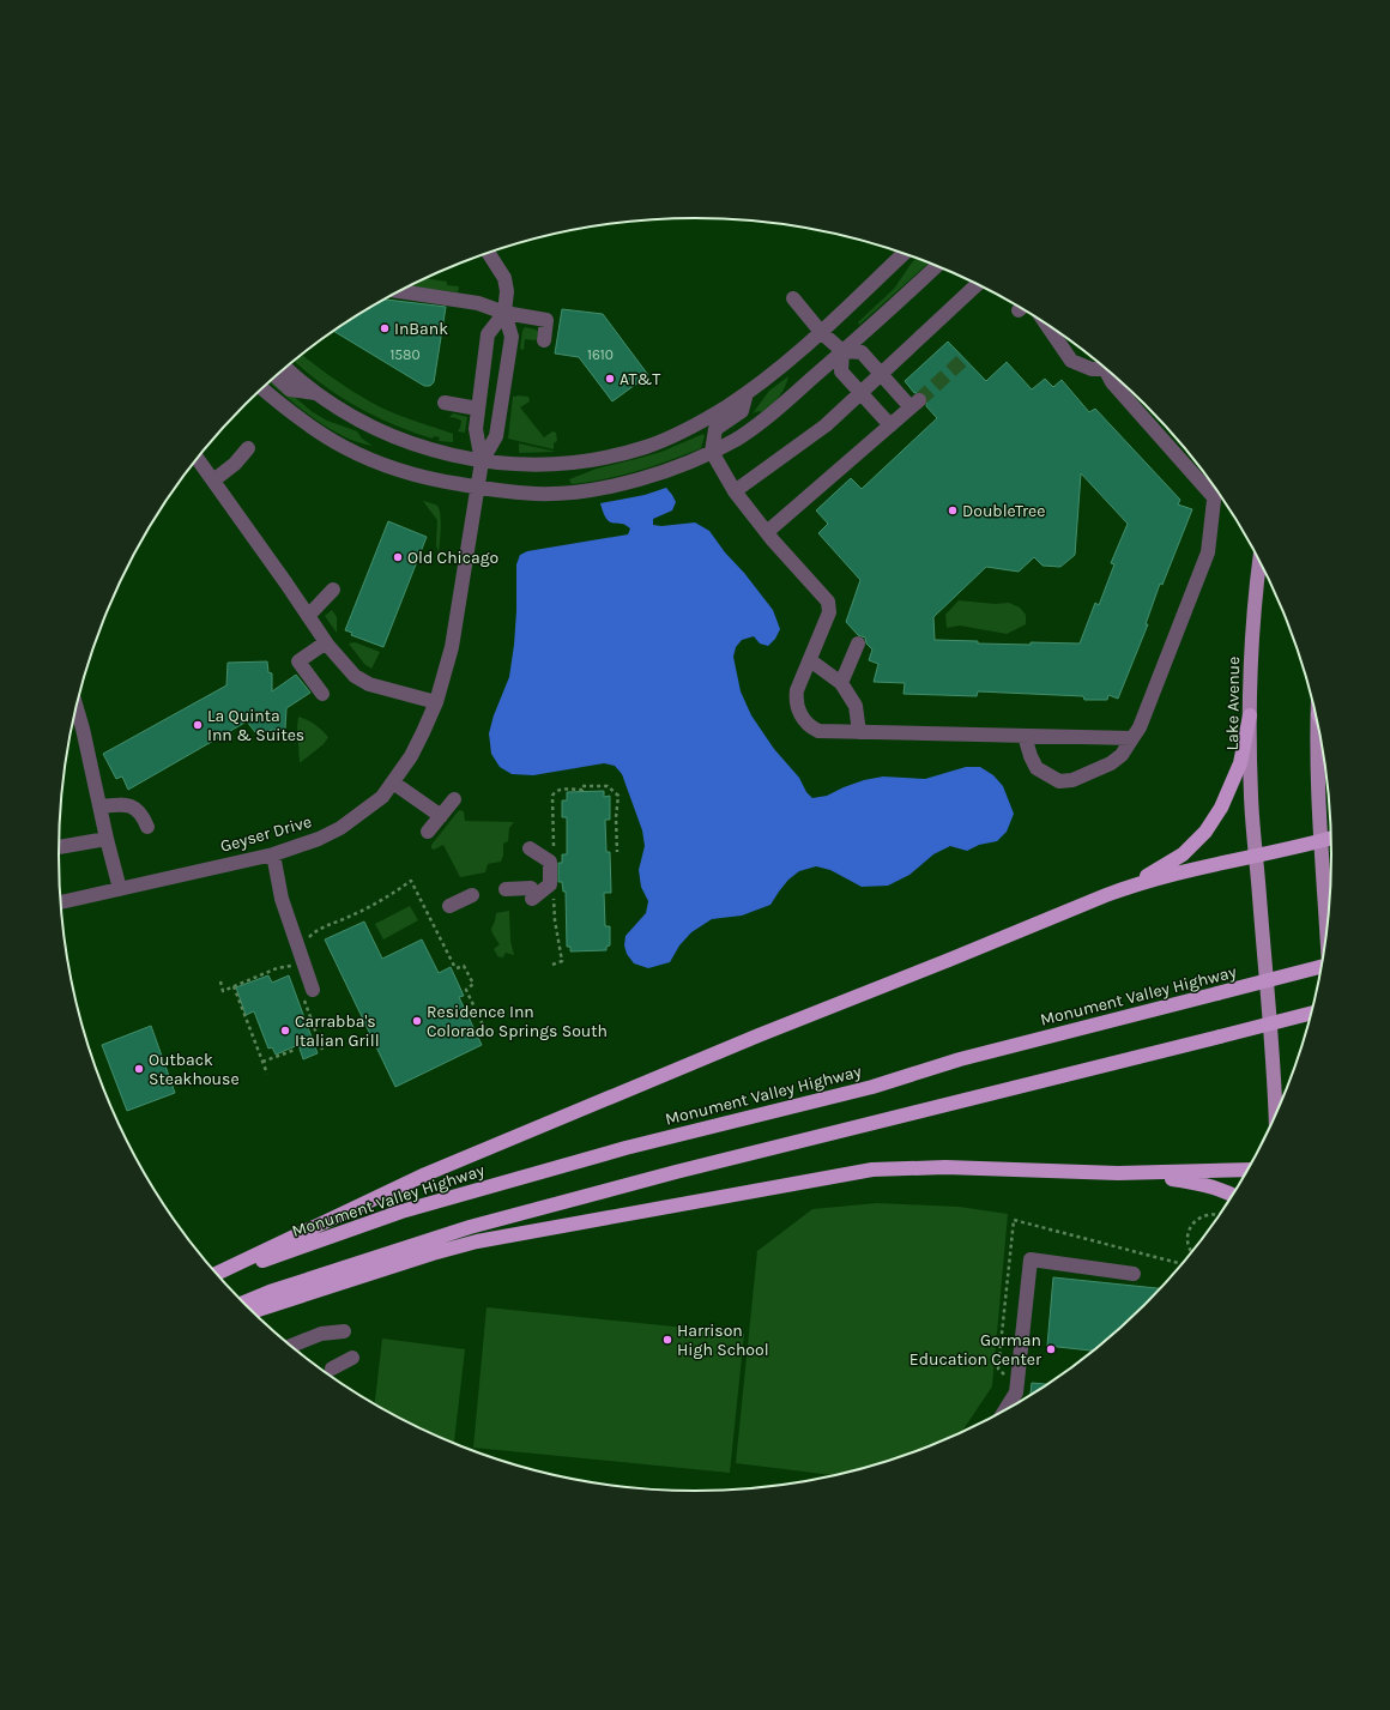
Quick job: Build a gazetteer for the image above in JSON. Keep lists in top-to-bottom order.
{
  "streets": {
    "highway": ["Monument Valley Highway"],
    "main road": ["Lake Avenue"],
    "street": ["Geyser Drive"]
  },
  "places": [
    "InBank",
    "AT&T",
    "DoubleTree",
    "Old Chicago",
    "La Quinta Inn & Suites",
    "Residence Inn Colorado Springs South",
    "Carrabba's Italian Grill",
    "Outback Steakhouse",
    "Harrison High School",
    "Gorman Education Center"
  ],
  "house_numbers": ["1580", "1610"]
}
